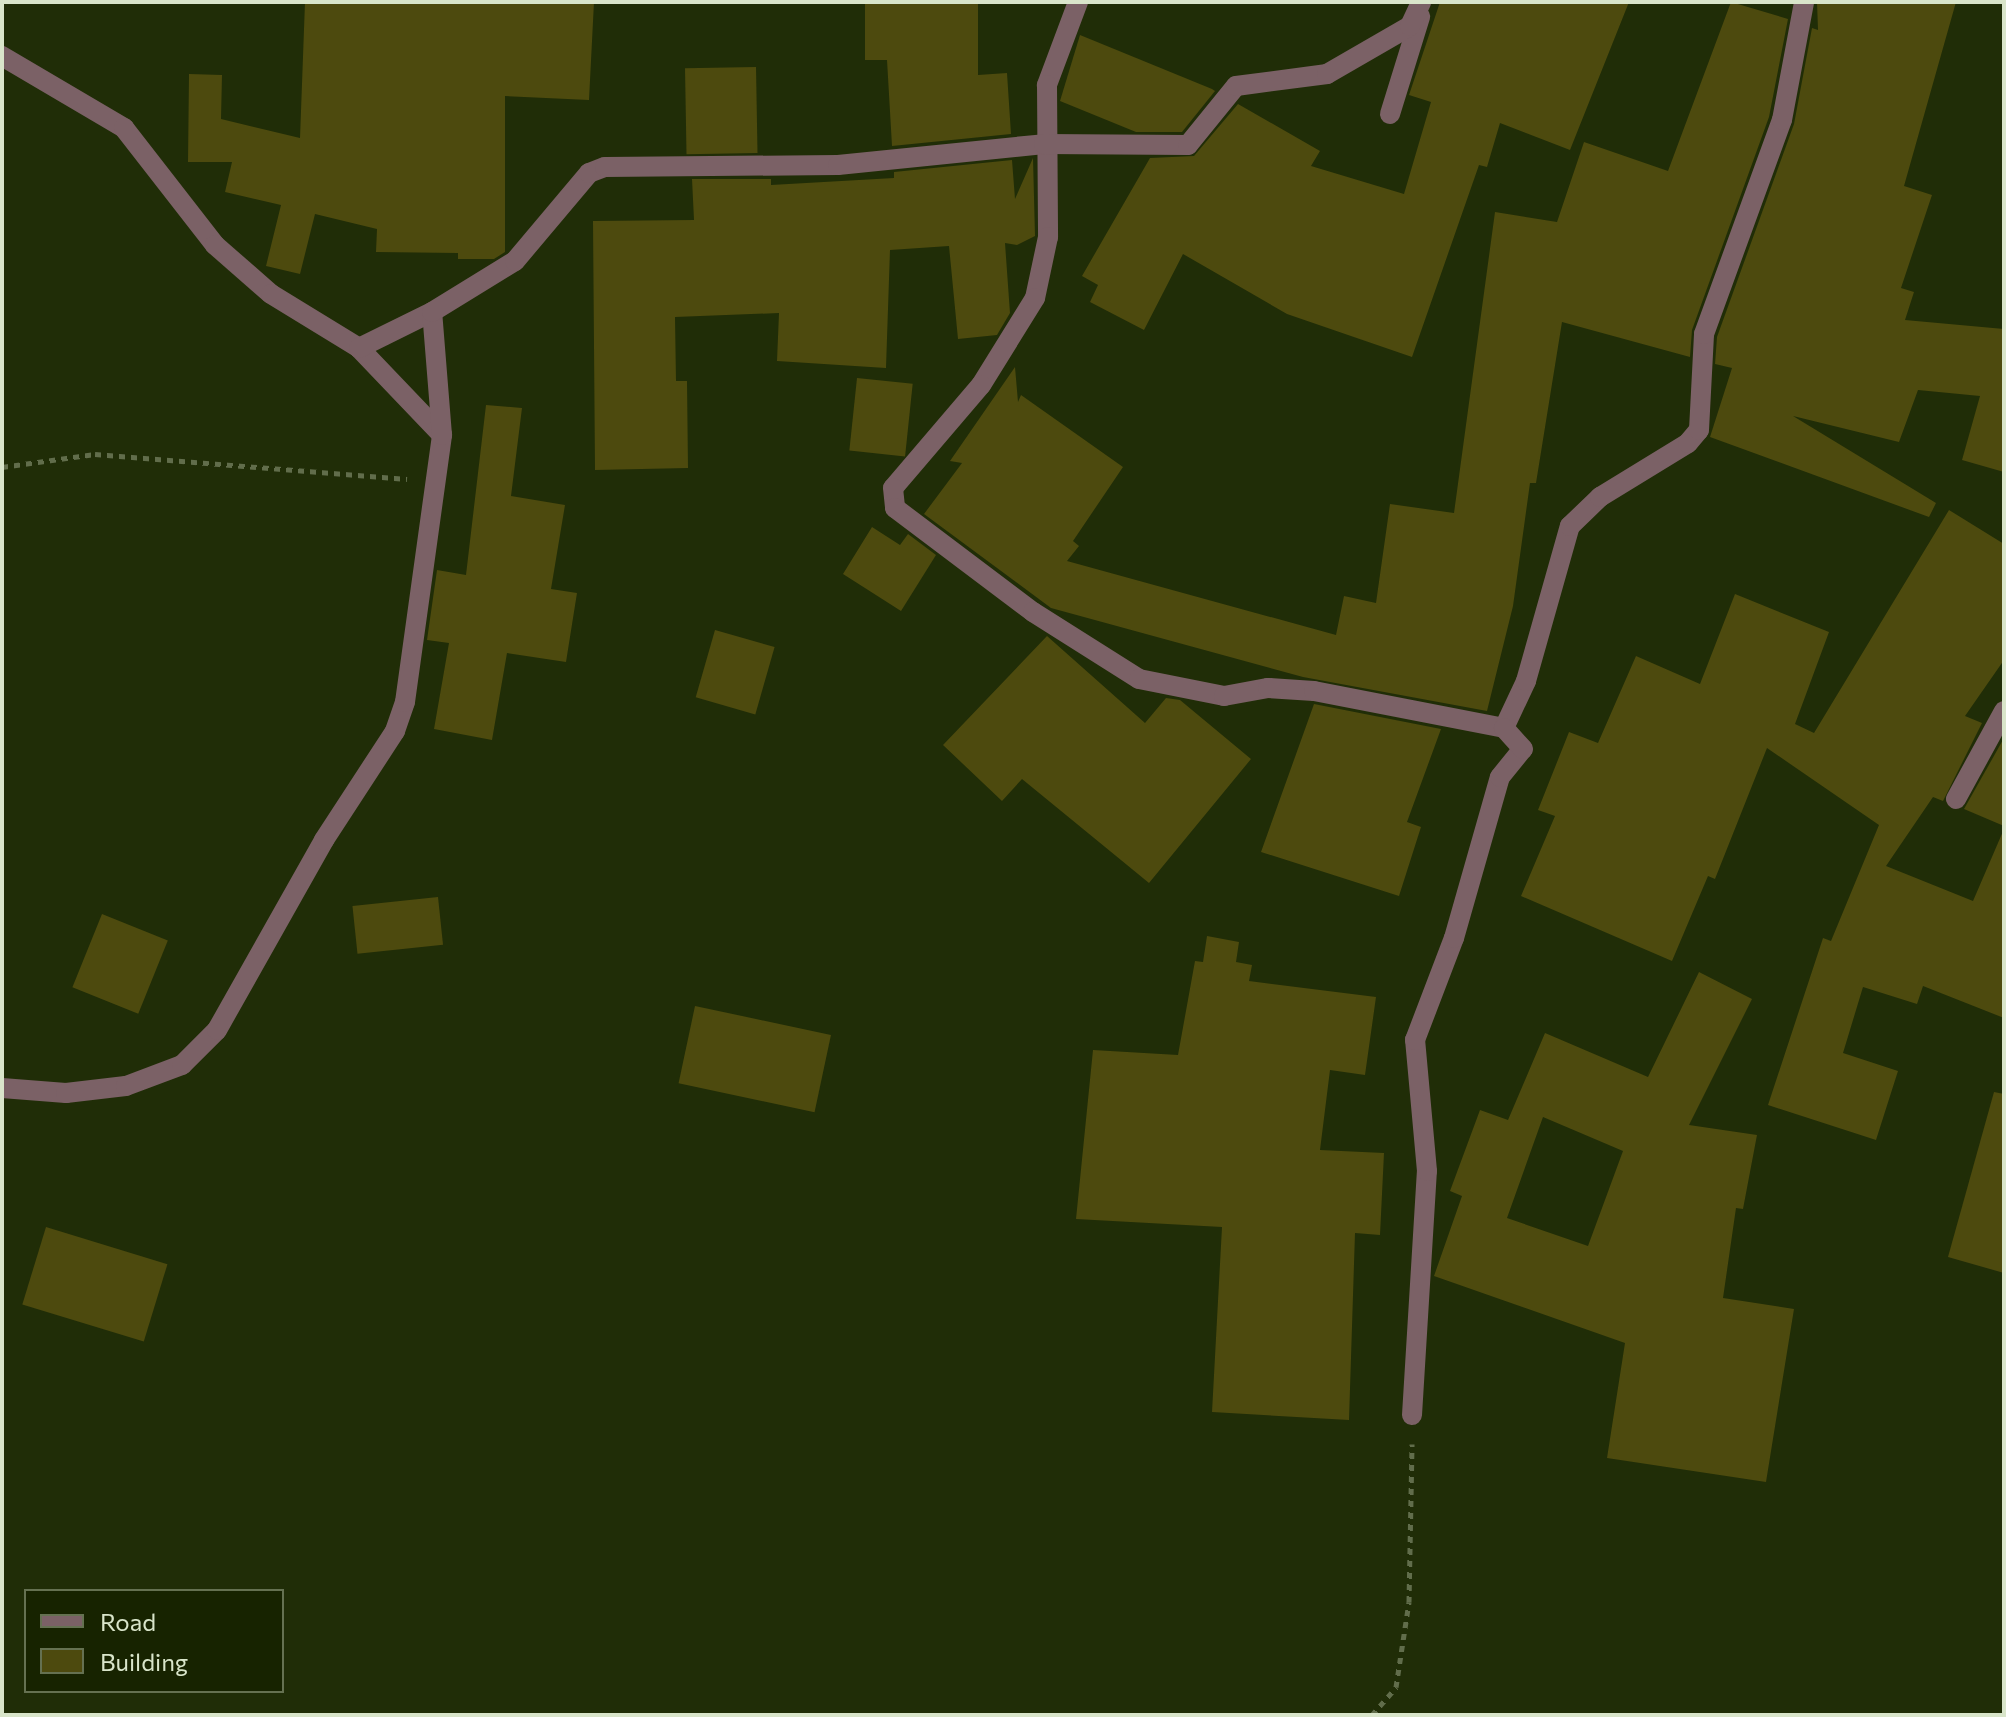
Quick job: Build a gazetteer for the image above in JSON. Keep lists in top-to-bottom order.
{
  "legend": ["Road", "Building"]
}
